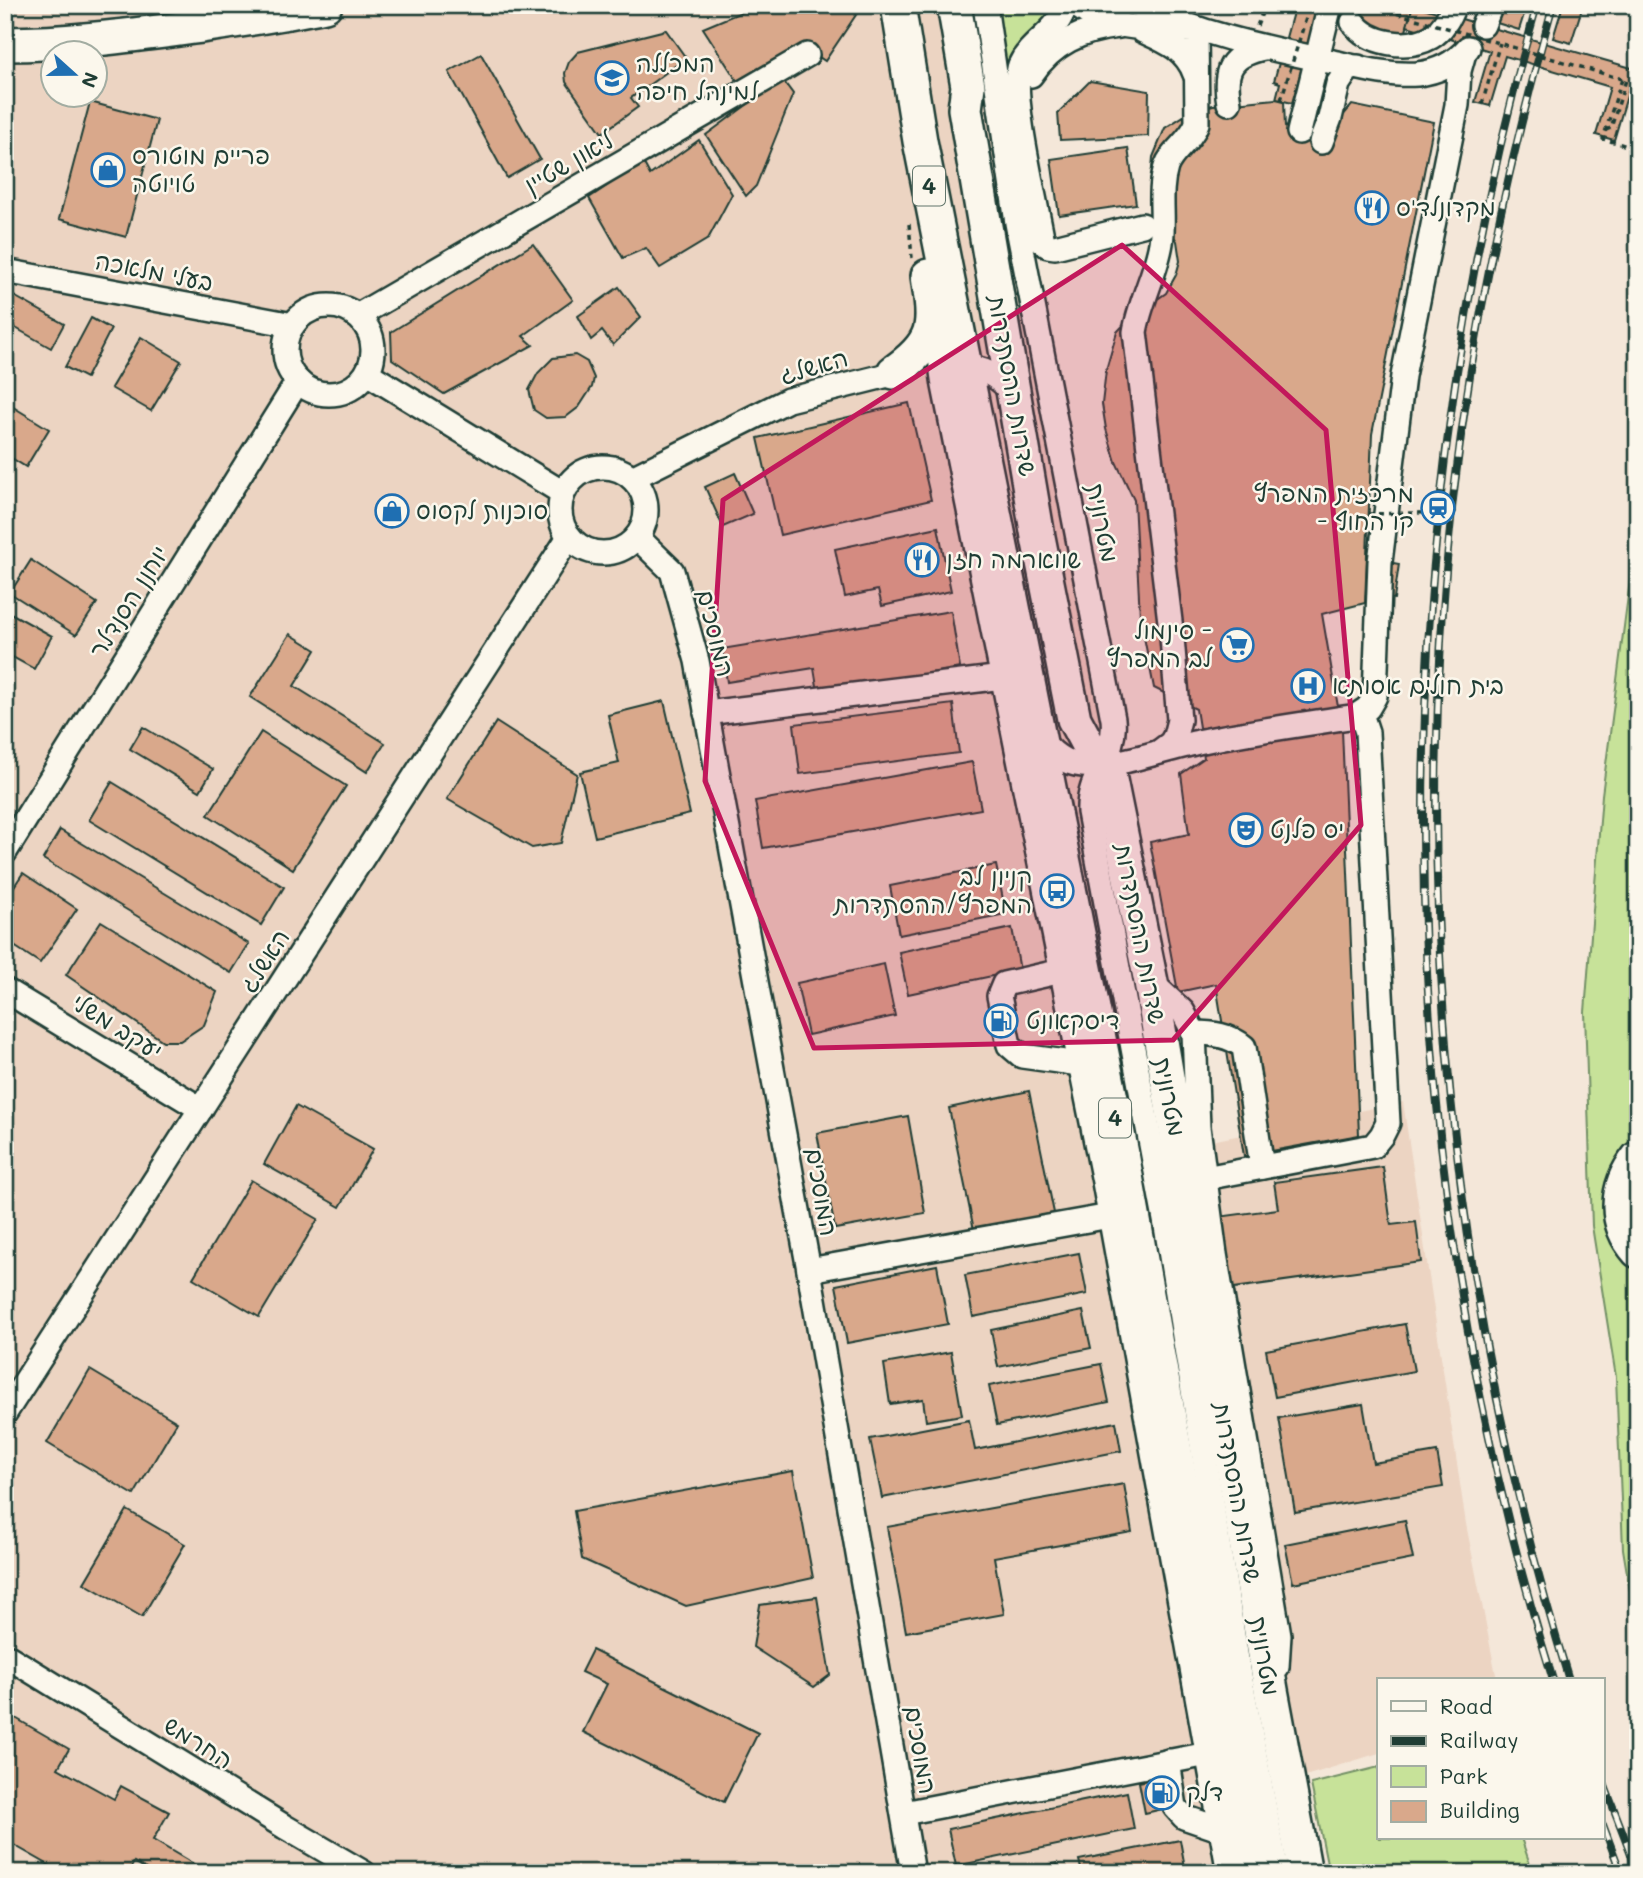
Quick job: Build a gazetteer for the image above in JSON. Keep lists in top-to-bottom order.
{
  "streets": {
    "highway": ["4", "שדרות ההסתדרות"],
    "street": [
      "ליאון שטיין",
      "בעלי מלאכה",
      "האשלג",
      "מטרונית",
      "יוחנן הסנדלר",
      "המוסכים",
      "יעקב משלי",
      "החרמש"
    ]
  },
  "crossings": [
    ["ליאון שטיין", "בעלי מלאכה"],
    ["ליאון שטיין", "יוחנן הסנדלר"],
    ["בעלי מלאכה", "יוחנן הסנדלר"],
    ["האשלג", "שדרות ההסתדרות"],
    ["האשלג", "המוסכים"],
    ["האשלג", "יעקב משלי"],
    ["שדרות ההסתדרות", "מטרונית"]
  ],
  "places": {
    "school or university": ["המכללה למינהל חיפה"],
    "shop": ["פריים מוטורס טויוטה", "סוכנות לקסוס"],
    "restaurant": ["מקדונלד'ס", "שווארמה חזן"],
    "station": ["מרכזית המפרץ - קו החוף"],
    "supermarket": ["סינמול - לב המפרץ"],
    "hospital": ["בית חולים אסותא"],
    "theatre": ["יס פלנט"],
    "bus stop": ["קניון לב המפרץ/ההסתדרות"],
    "fuel station": ["דיסקאונט", "דלק"]
  },
  "legend": [
    "Road",
    "Railway",
    "Park",
    "Building"
  ],
  "north": "right"
}
